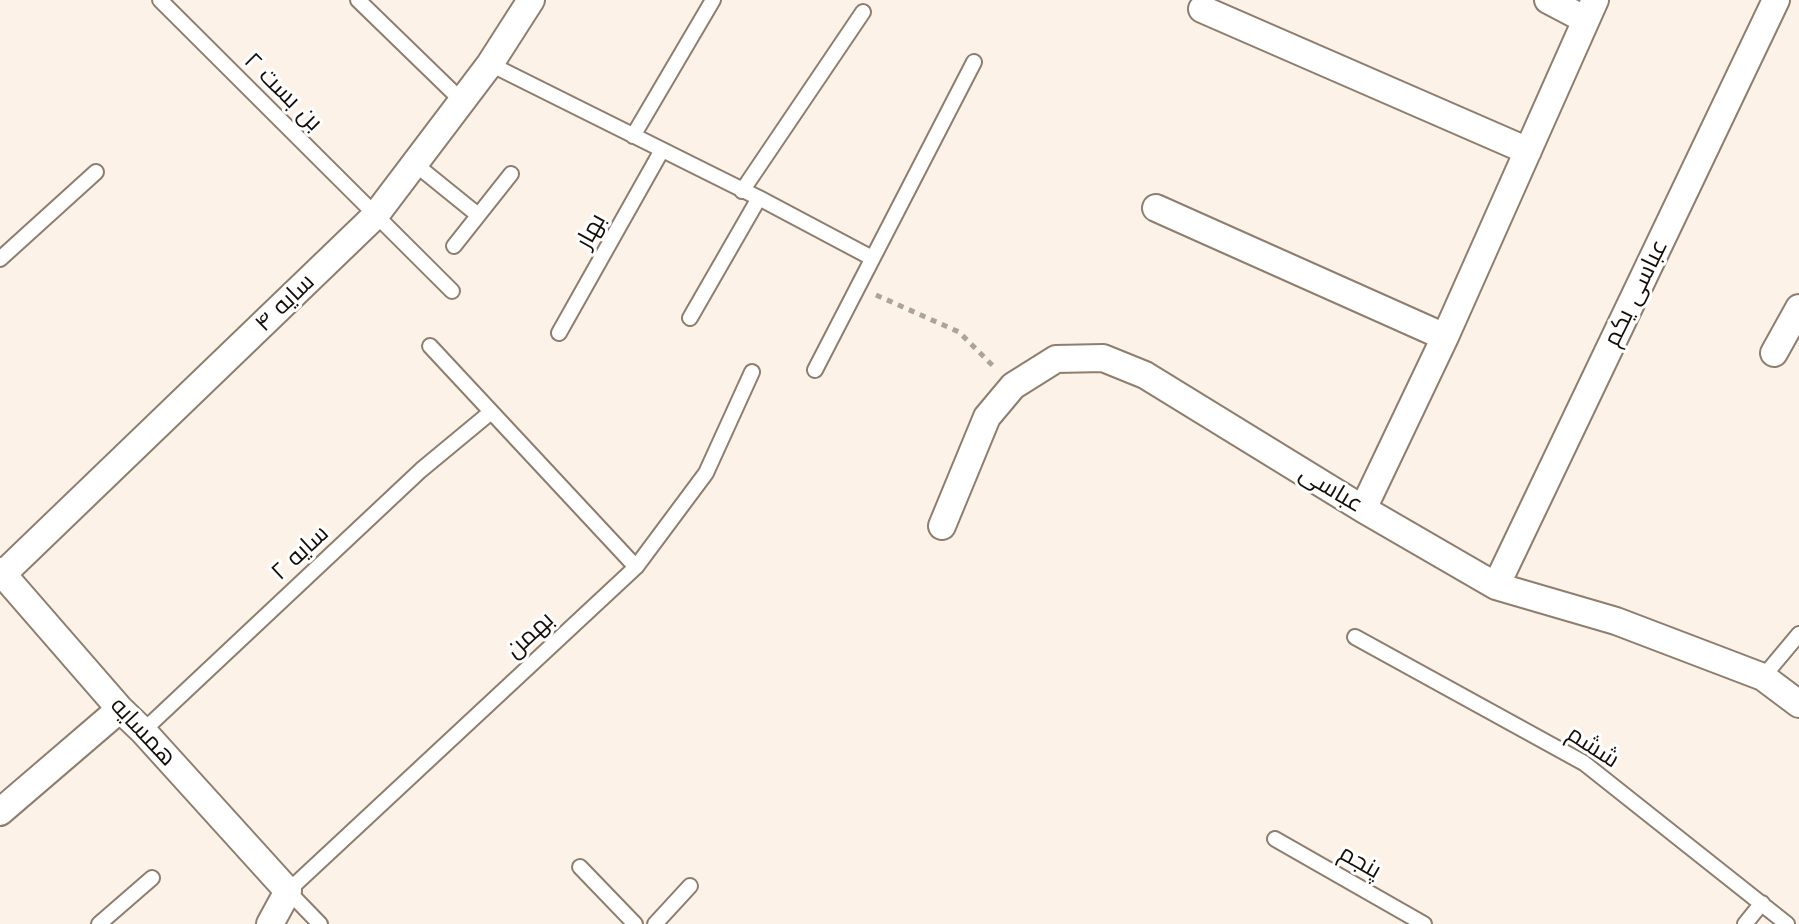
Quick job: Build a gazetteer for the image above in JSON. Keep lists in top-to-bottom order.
{
  "streets": {
    "street": [
      "عباسی یکم",
      "سایه ۴",
      "عباسی",
      "همسایه"
    ],
    "lane": [
      "بن بست ۲",
      "بهار",
      "سایه ۲",
      "بهمن",
      "ششم",
      "پنجم"
    ]
  },
  "crossings": [
    ["بن بست ۲", "سایه ۴"],
    ["عباسی یکم", "عباسی"],
    ["سایه ۴", "همسایه"],
    ["سایه ۲", "همسایه"],
    ["بهمن", "همسایه"]
  ]
}
